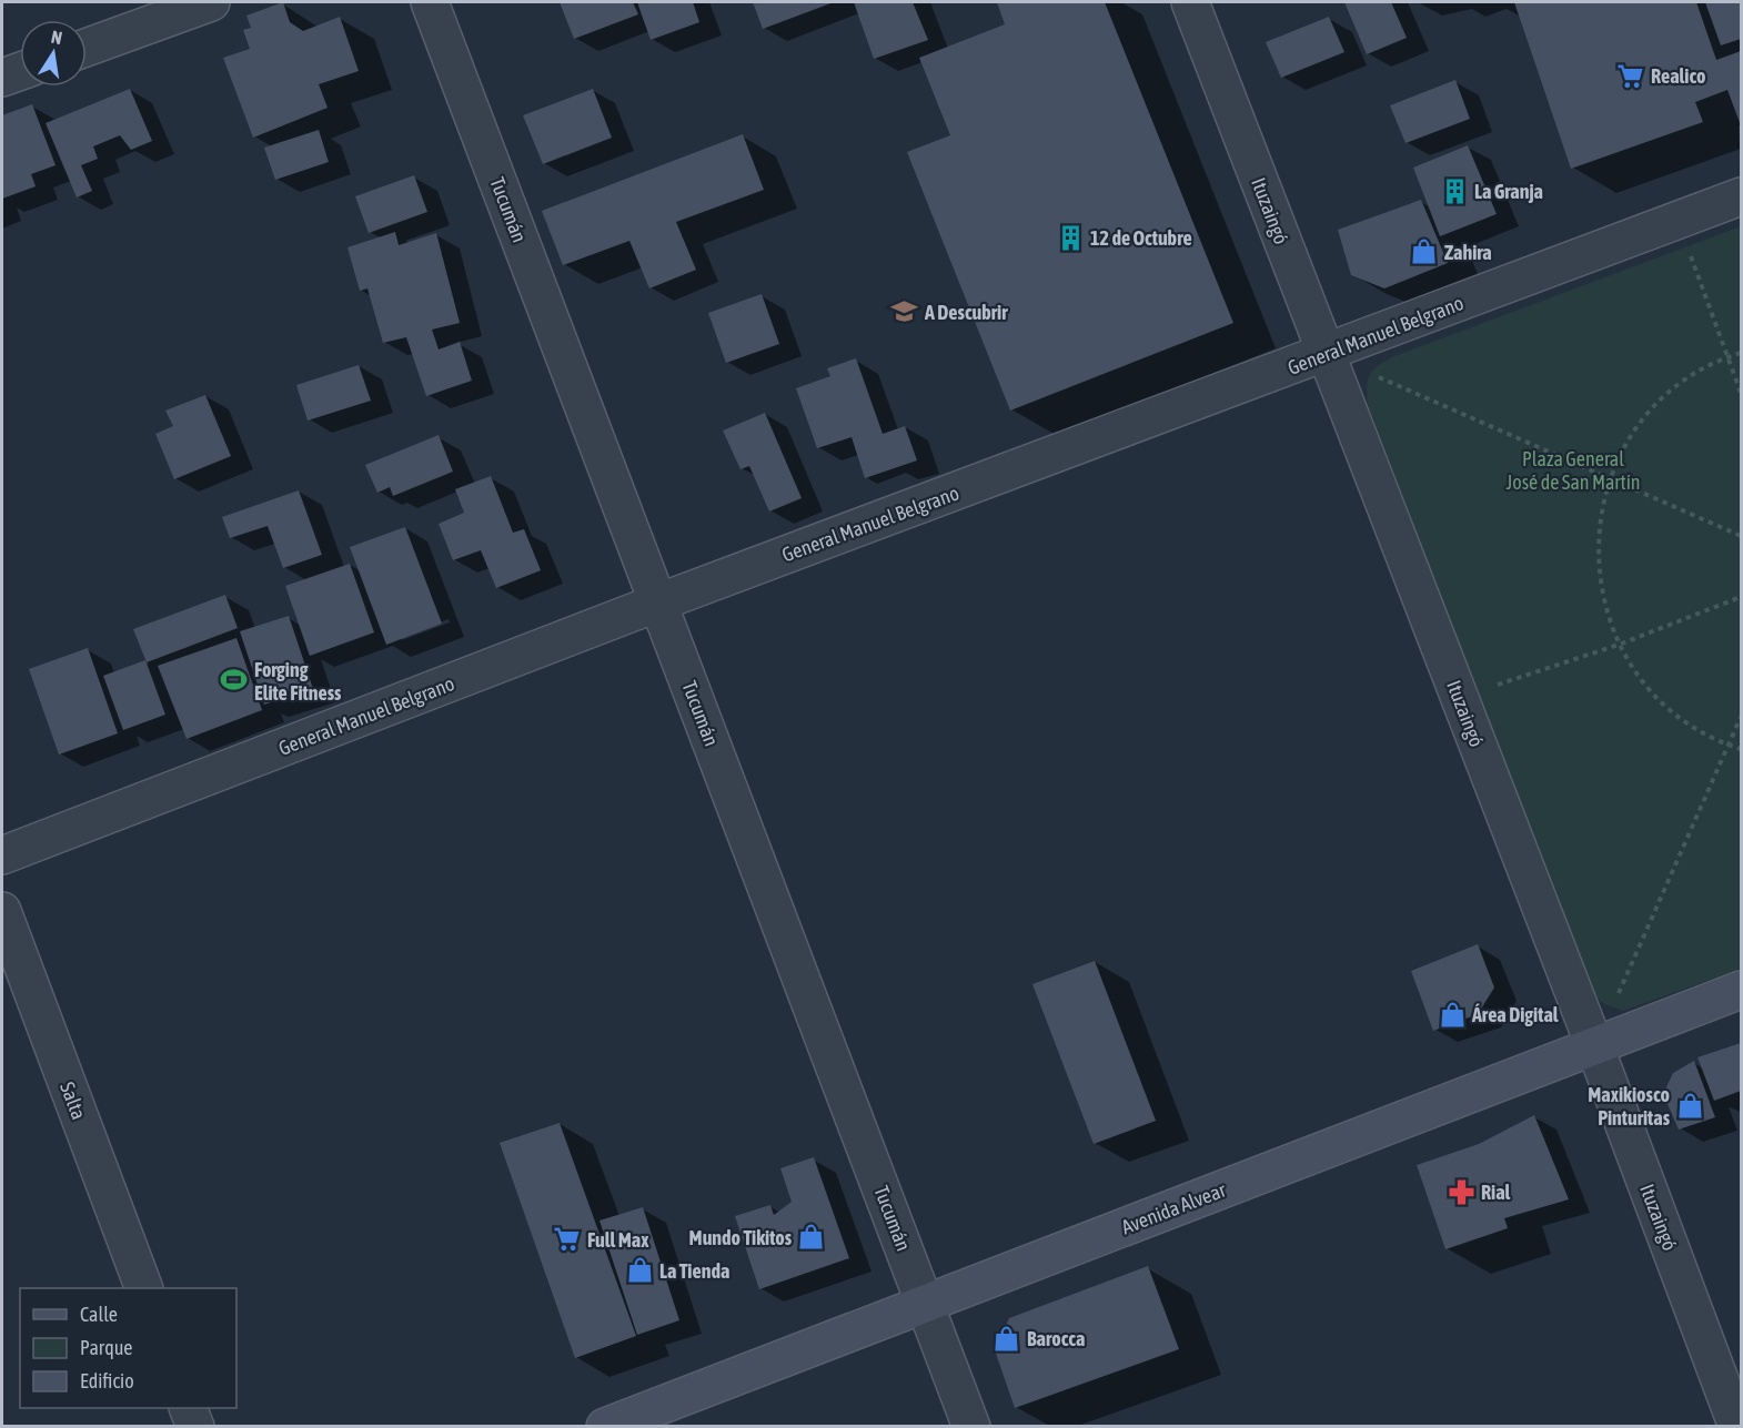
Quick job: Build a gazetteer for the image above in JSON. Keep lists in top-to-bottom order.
{
  "streets": {
    "street": [
      "Tucumán",
      "Ituzaingó",
      "General Manuel Belgrano",
      "Salta",
      "Avenida Alvear"
    ]
  },
  "crossings": [
    ["Tucumán", "General Manuel Belgrano"],
    ["Tucumán", "Avenida Alvear"],
    ["Ituzaingó", "General Manuel Belgrano"],
    ["Ituzaingó", "Avenida Alvear"]
  ],
  "parks": ["Plaza General José de San Martín"],
  "places": {
    "supermarket": ["Realico", "Full Max"],
    "building": ["La Granja", "12 de Octubre"],
    "shop": [
      "Zahira",
      "Área Digital",
      "Maxikiosco Pinturitas",
      "Mundo Tikitos",
      "La Tienda",
      "Barocca"
    ],
    "school or university": ["A Descubrir"],
    "sports": ["Forging Elite Fitness"],
    "pharmacy": ["Rial"]
  },
  "legend": ["Calle", "Parque", "Edificio"],
  "north": "top"
}
